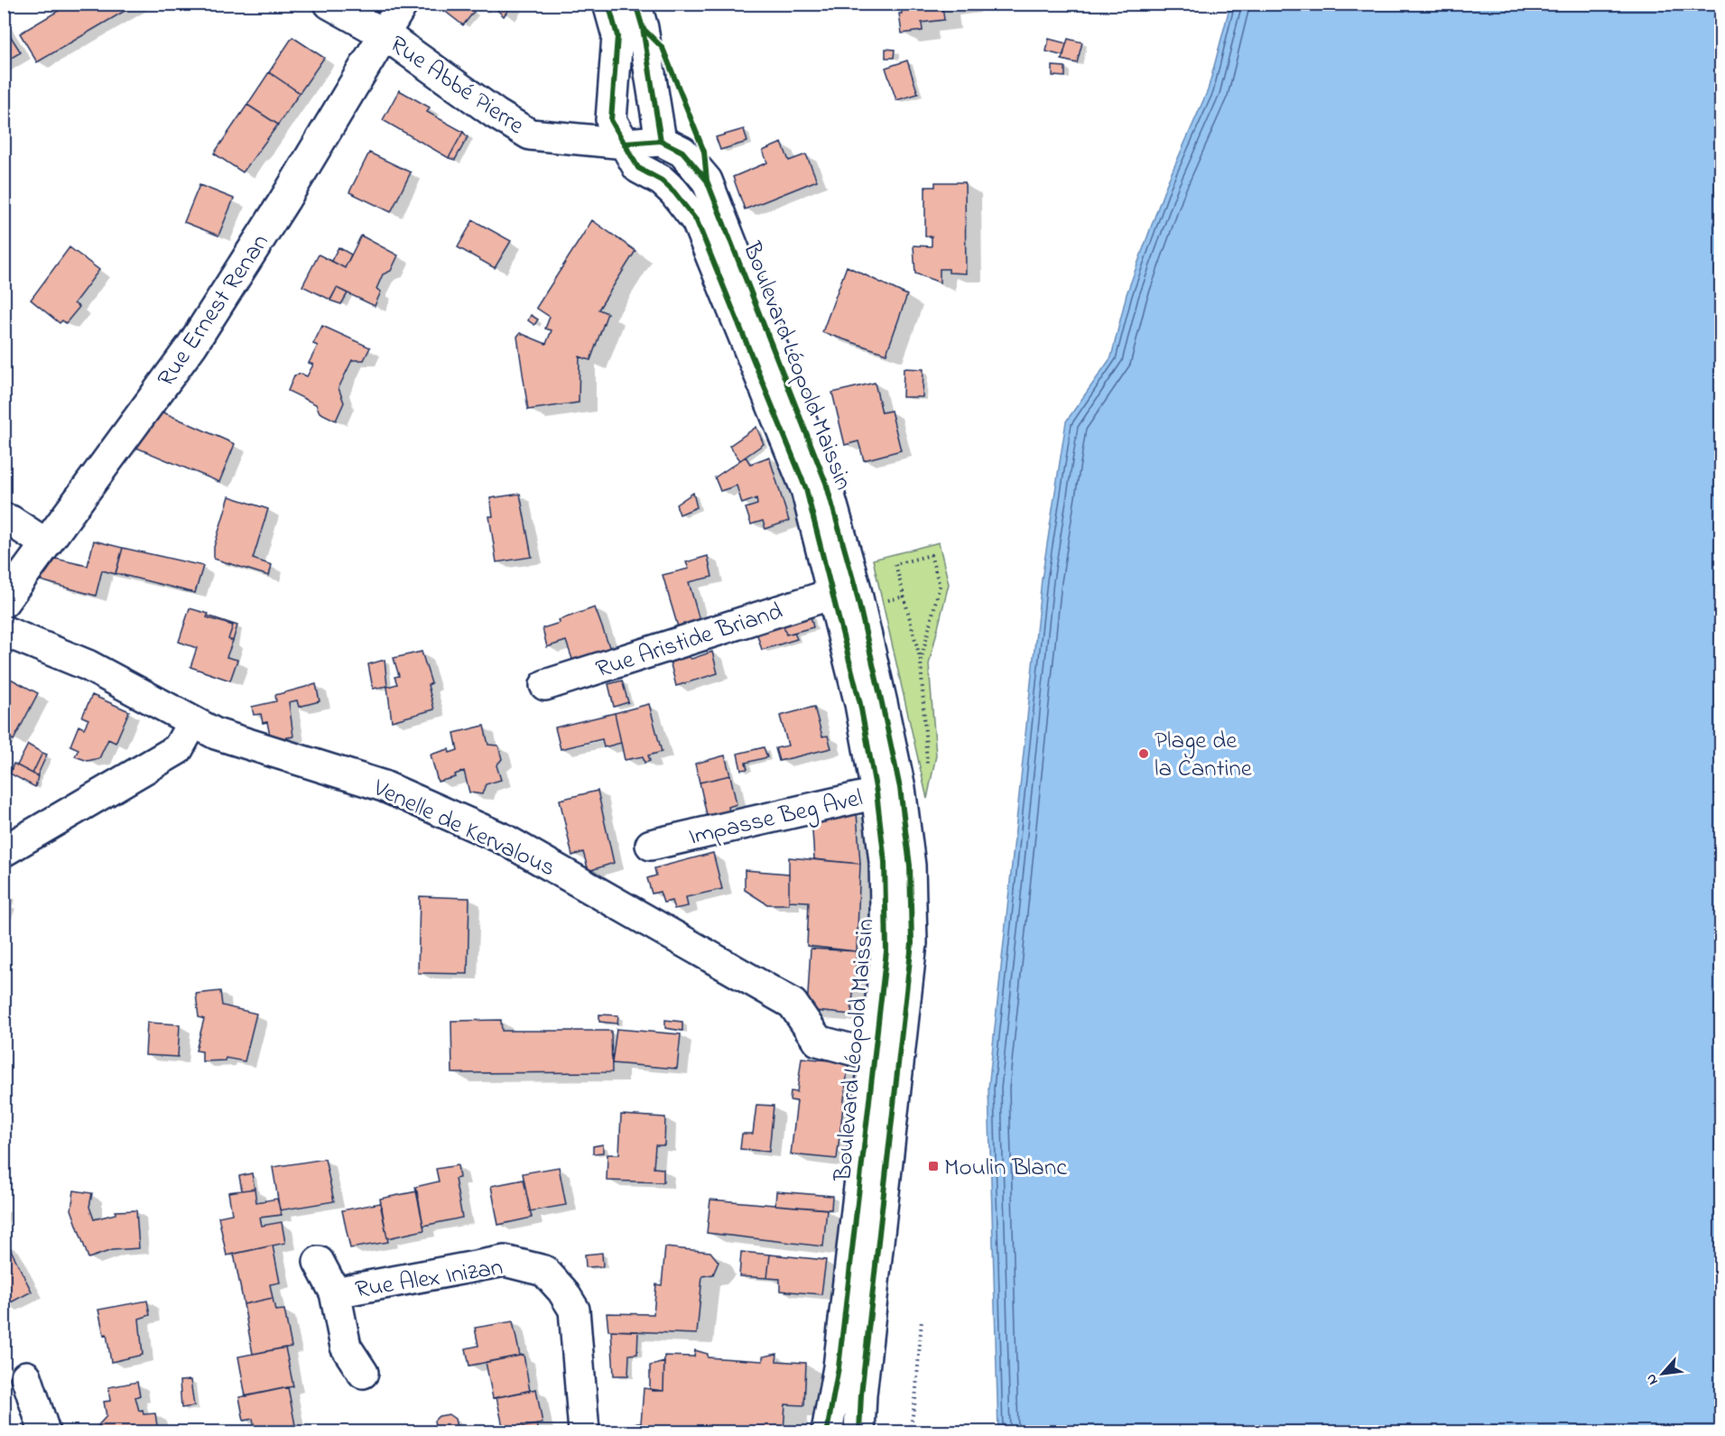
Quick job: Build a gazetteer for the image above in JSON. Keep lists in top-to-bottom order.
{
  "streets": {
    "street": [
      "Rue Abbé Pierre",
      "Rue Ernest Renan",
      "Boulevard Léopold Maissin",
      "Rue Aristide Briand",
      "Impasse Beg Avel",
      "Venelle de Kervalous",
      "Rue Alex Inizan"
    ]
  },
  "crossings": [
    ["Rue Abbé Pierre", "Rue Ernest Renan"],
    ["Rue Abbé Pierre", "Boulevard Léopold Maissin"],
    ["Boulevard Léopold Maissin", "Rue Aristide Briand"],
    ["Boulevard Léopold Maissin", "Impasse Beg Avel"],
    ["Boulevard Léopold Maissin", "Venelle de Kervalous"]
  ],
  "places": {
    "other": ["Plage de la Cantine"],
    "transit": ["Moulin Blanc"]
  },
  "north": "bottom left"
}
